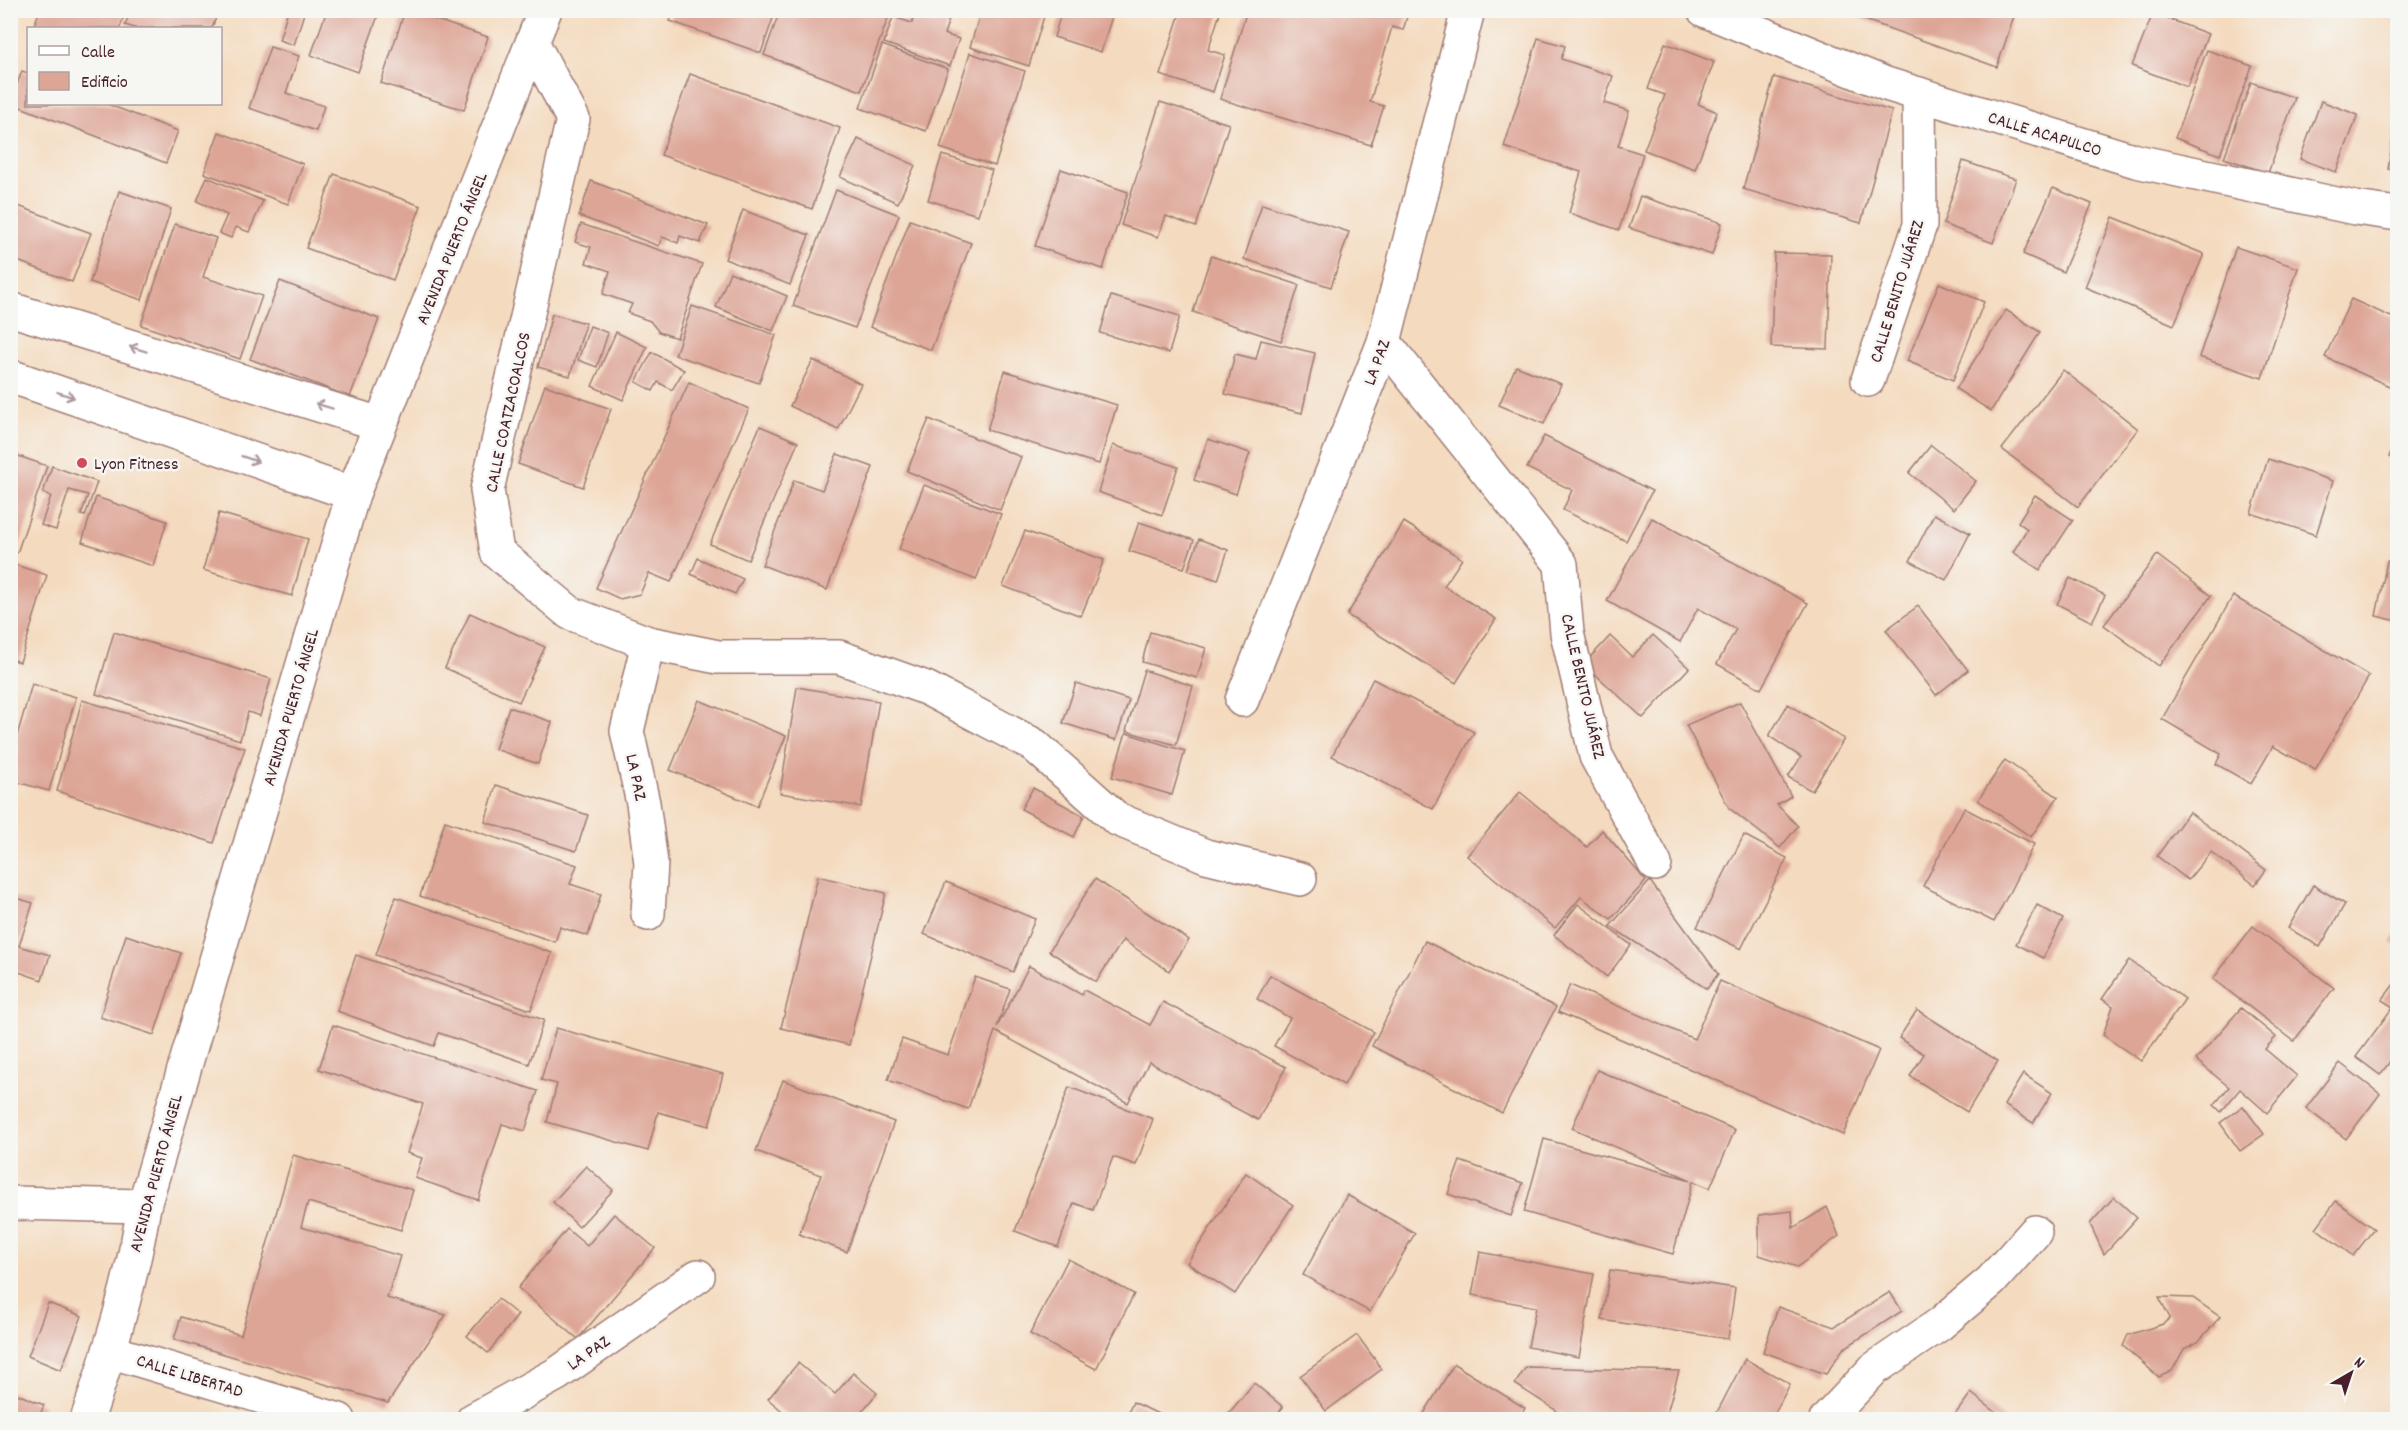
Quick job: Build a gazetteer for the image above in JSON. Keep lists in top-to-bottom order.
{
  "streets": {
    "street": [
      "CALLE ACAPULCO",
      "AVENIDA PUERTO ÁNGEL",
      "CALLE BENITO JUÁREZ",
      "LA PAZ",
      "CALLE COATZACOALCOS",
      "CALLE LIBERTAD"
    ]
  },
  "crossings": [
    ["CALLE ACAPULCO", "CALLE BENITO JUÁREZ"],
    ["AVENIDA PUERTO ÁNGEL", "CALLE COATZACOALCOS"],
    ["AVENIDA PUERTO ÁNGEL", "CALLE LIBERTAD"],
    ["CALLE BENITO JUÁREZ", "LA PAZ"],
    ["LA PAZ", "CALLE COATZACOALCOS"]
  ],
  "places": ["Lyon Fitness"],
  "legend": ["Calle", "Edificio"],
  "north": "top right"
}
